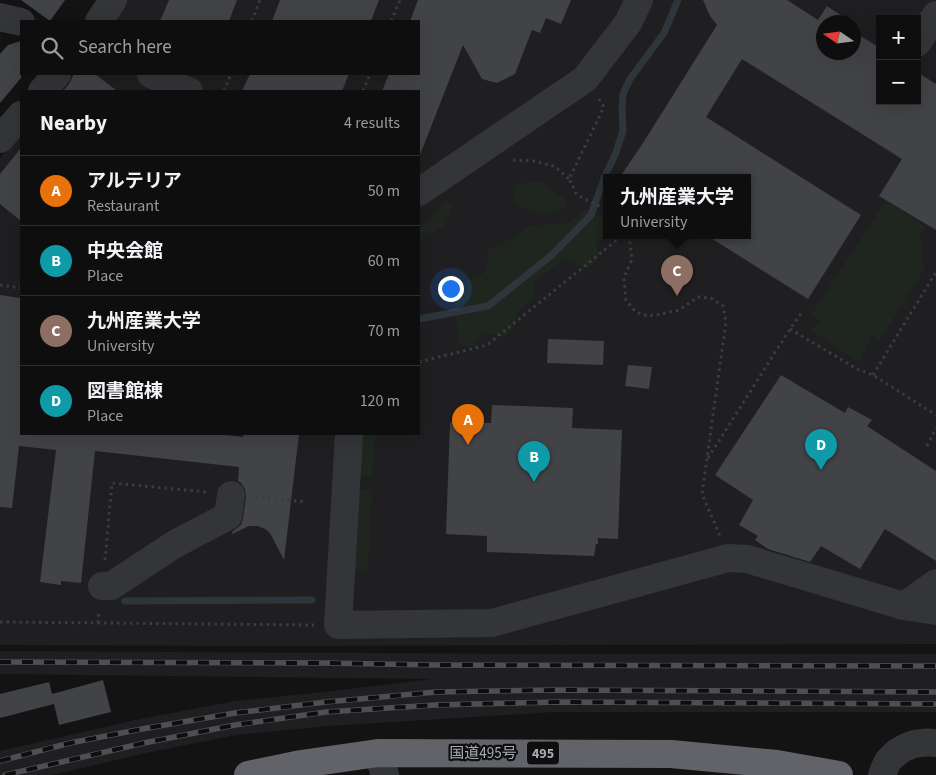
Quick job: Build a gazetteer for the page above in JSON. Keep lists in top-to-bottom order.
{
  "streets": {
    "highway": ["国道495号", "495"]
  },
  "north": "left",
  "page": {
    "map_buttons": ["+", "−"],
    "search": "Search here",
    "heading": ["Nearby", "4 results"],
    "list": [
      {
        "mark": "A",
        "name": "アルテリア",
        "note": "Restaurant",
        "value": "50 m"
      },
      {
        "mark": "B",
        "name": "中央会館",
        "note": "Place",
        "value": "60 m"
      },
      {
        "mark": "C",
        "name": "九州産業大学",
        "note": "University",
        "value": "70 m"
      },
      {
        "mark": "D",
        "name": "図書館棟",
        "note": "Place",
        "value": "120 m"
      }
    ],
    "popup": ["九州産業大学", "University"],
    "pins": [
      "C",
      "A",
      "D",
      "B"
    ]
  }
}
